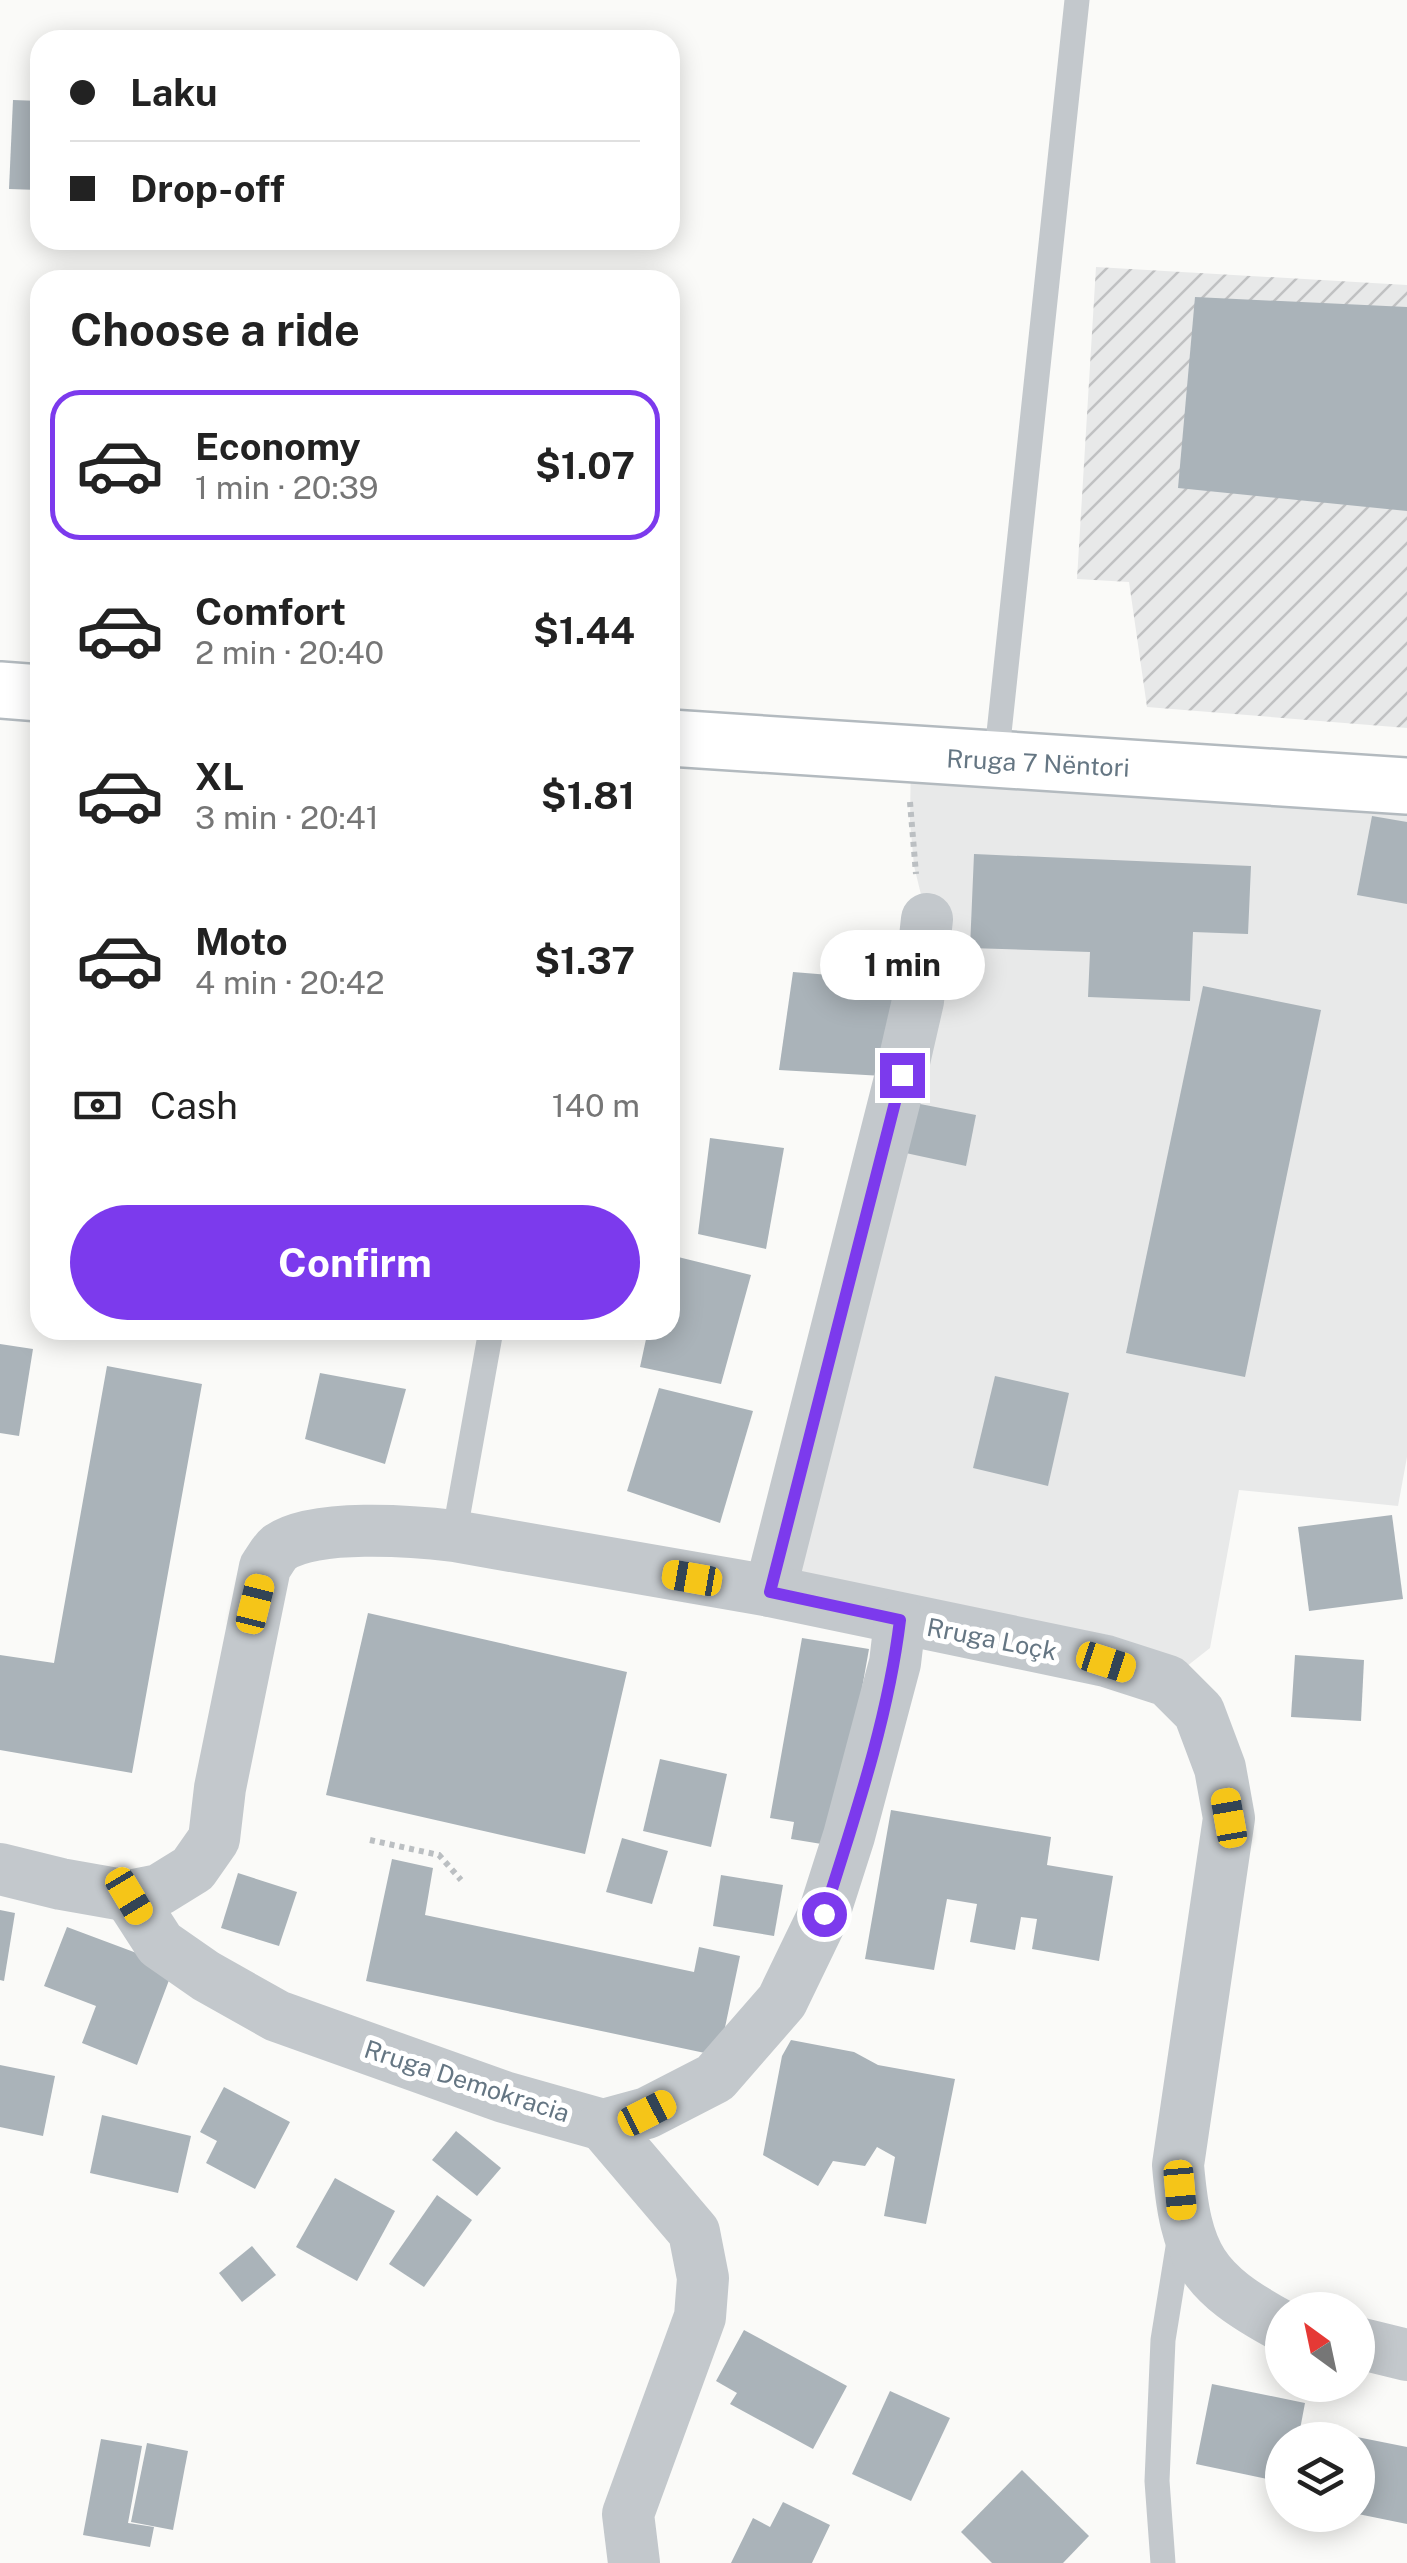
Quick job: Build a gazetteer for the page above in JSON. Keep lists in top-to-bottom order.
{
  "streets": {
    "main road": ["Rruga 7 Nëntori"],
    "street": ["Rruga Loçk", "Rruga Demokracia"]
  },
  "crossings": [
    ["Rruga Loçk", "Rruga Demokracia"]
  ],
  "north": "top left",
  "page": {
    "banner": ["Laku", "Drop-off"],
    "heading": "Choose a ride",
    "list": [
      {
        "name": "Economy",
        "note": "1 min · 20:39",
        "value": "$1.07"
      },
      {
        "name": "Comfort",
        "note": "2 min · 20:40",
        "value": "$1.44"
      },
      {
        "name": "XL",
        "note": "3 min · 20:41",
        "value": "$1.81"
      },
      {
        "name": "Moto",
        "note": "4 min · 20:42",
        "value": "$1.37"
      }
    ],
    "bubble": "1 min",
    "pay": ["Cash", "140 m"],
    "buttons": "Confirm"
  }
}
